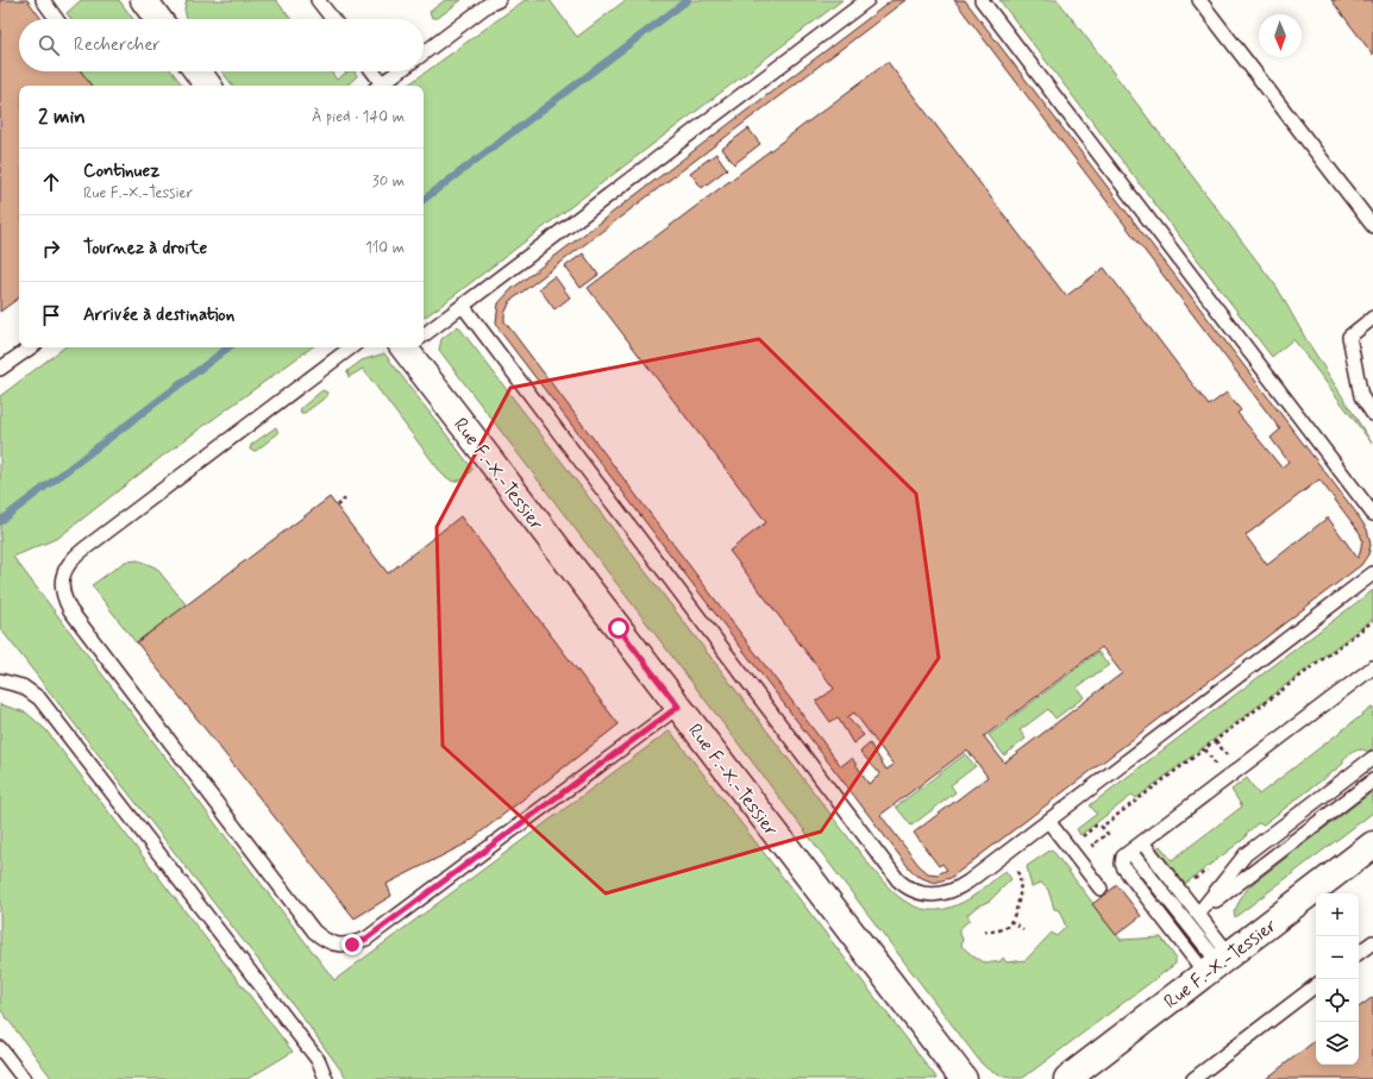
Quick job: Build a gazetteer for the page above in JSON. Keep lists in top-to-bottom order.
{
  "streets": {
    "street": ["Rue F.-X.-Tessier"]
  },
  "north": "bottom",
  "page": {
    "search": "Rechercher",
    "heading": ["2 min", "À pied · 140 m"],
    "list": [
      ["Continuez", "Rue F.-X.-Tessier", "30 m"],
      ["Tournez à droite", "110 m"],
      "Arrivée à destination"
    ],
    "map_buttons": ["+", "−"]
  }
}
